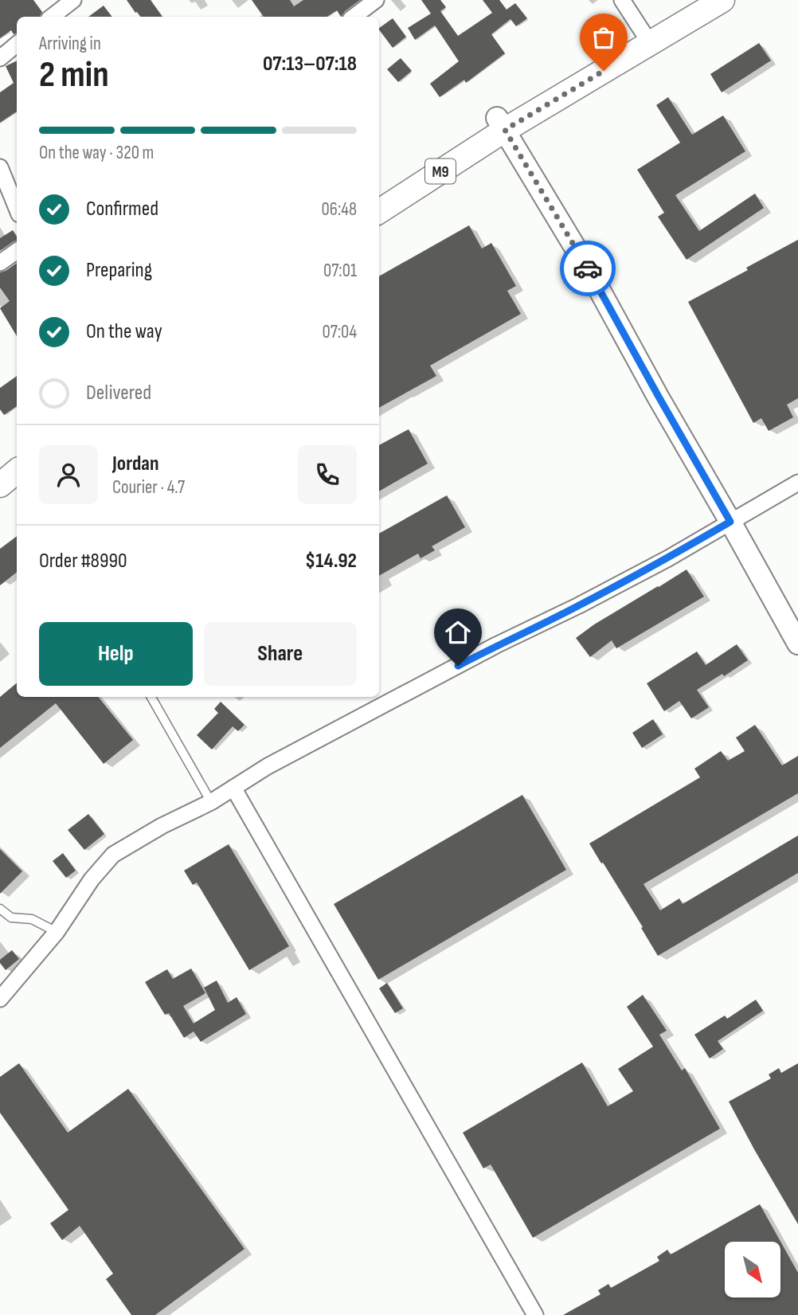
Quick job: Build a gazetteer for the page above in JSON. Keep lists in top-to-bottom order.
{
  "streets": {
    "main road": ["M9"]
  },
  "north": "bottom right",
  "page": {
    "heading": ["2 min", "Arriving in", "07:13–07:18"],
    "panel": [
      "Jordan",
      "Courier · 4.7",
      "Order #8990",
      "$14.92"
    ],
    "bar": "On the way · 320 m",
    "list": [
      ["Confirmed", "06:48"],
      ["Preparing", "07:01"],
      ["On the way", "07:04"],
      "Delivered"
    ],
    "buttons": ["Help", "Share"]
  }
}
